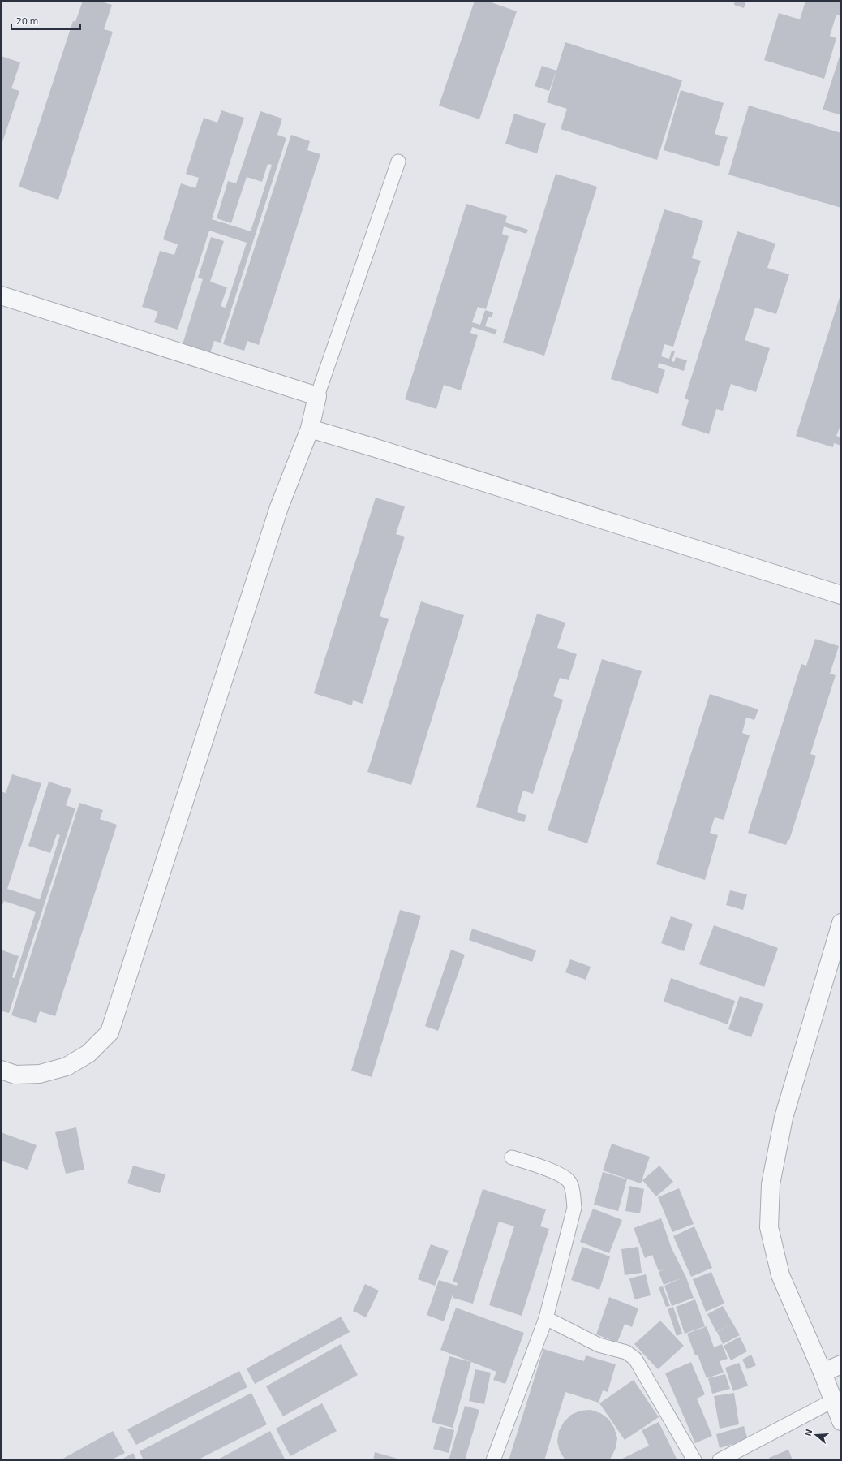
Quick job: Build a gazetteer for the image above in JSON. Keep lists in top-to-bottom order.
{
  "scale_bar": "20 m",
  "north": "left"
}
